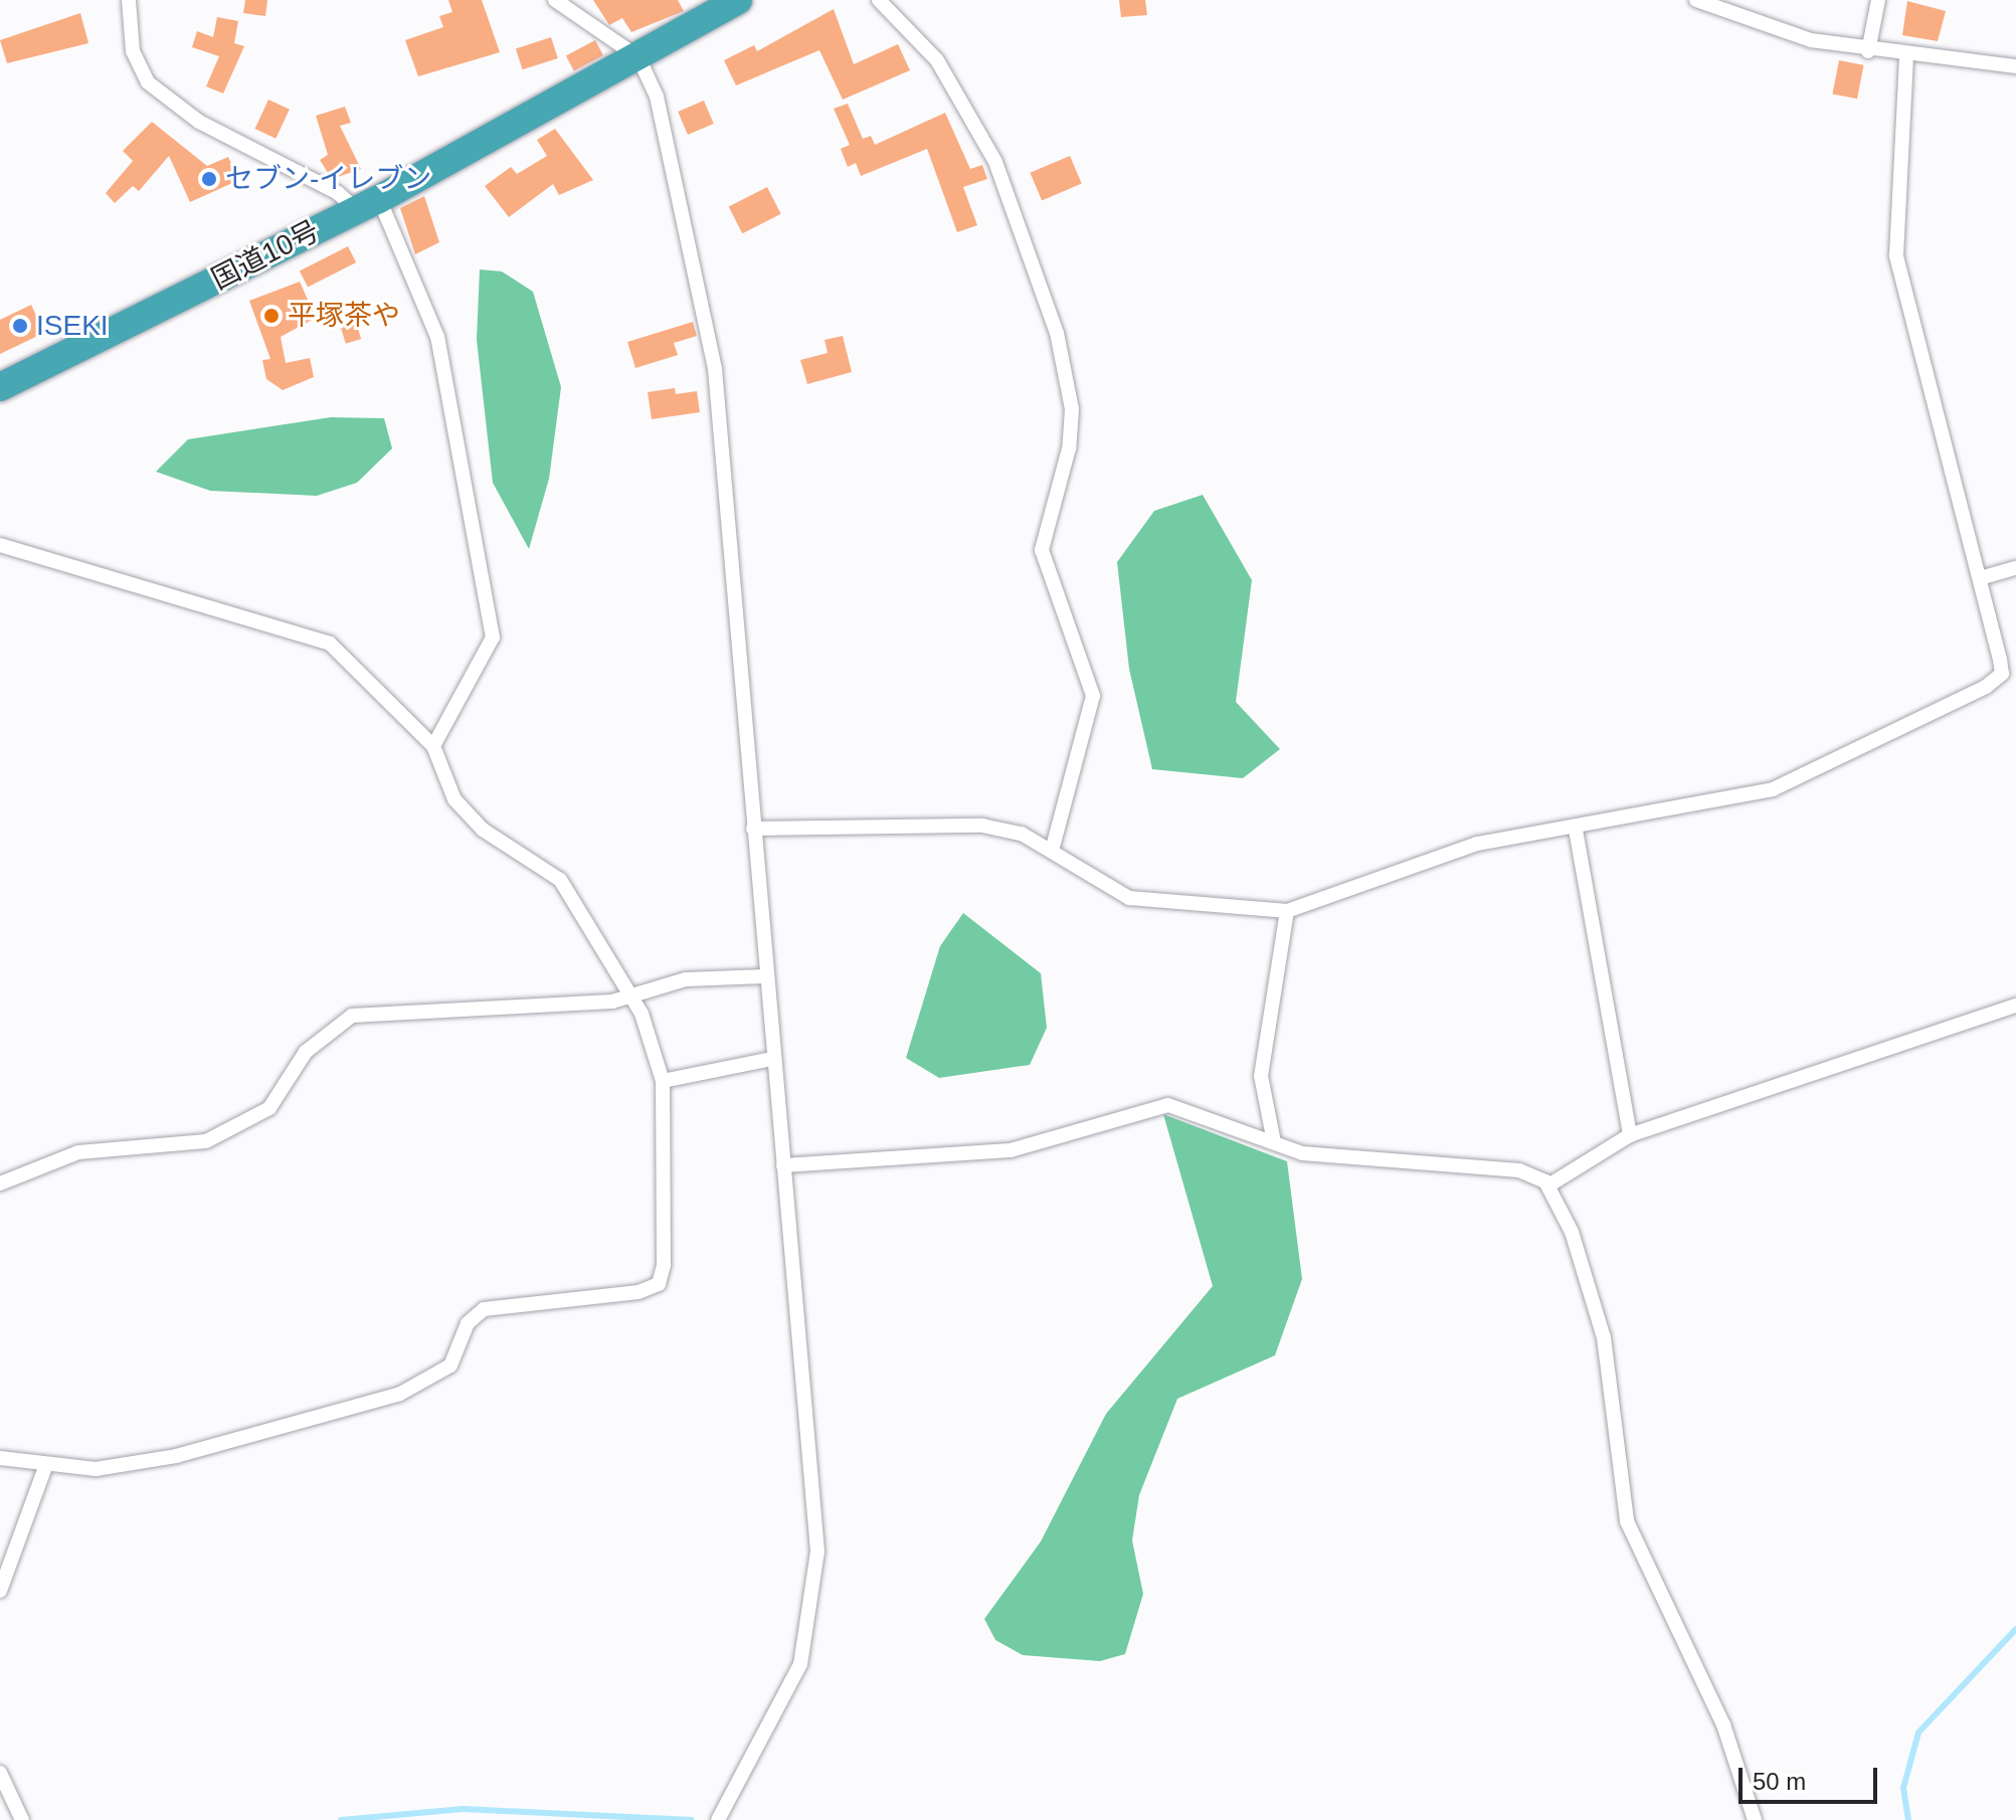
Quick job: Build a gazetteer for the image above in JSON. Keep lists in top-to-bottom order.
{
  "streets": {
    "highway": ["国道10号"]
  },
  "places": ["セブン-イレブン", "平塚茶や", "ISEKI"],
  "scale_bar": "50 m"
}
